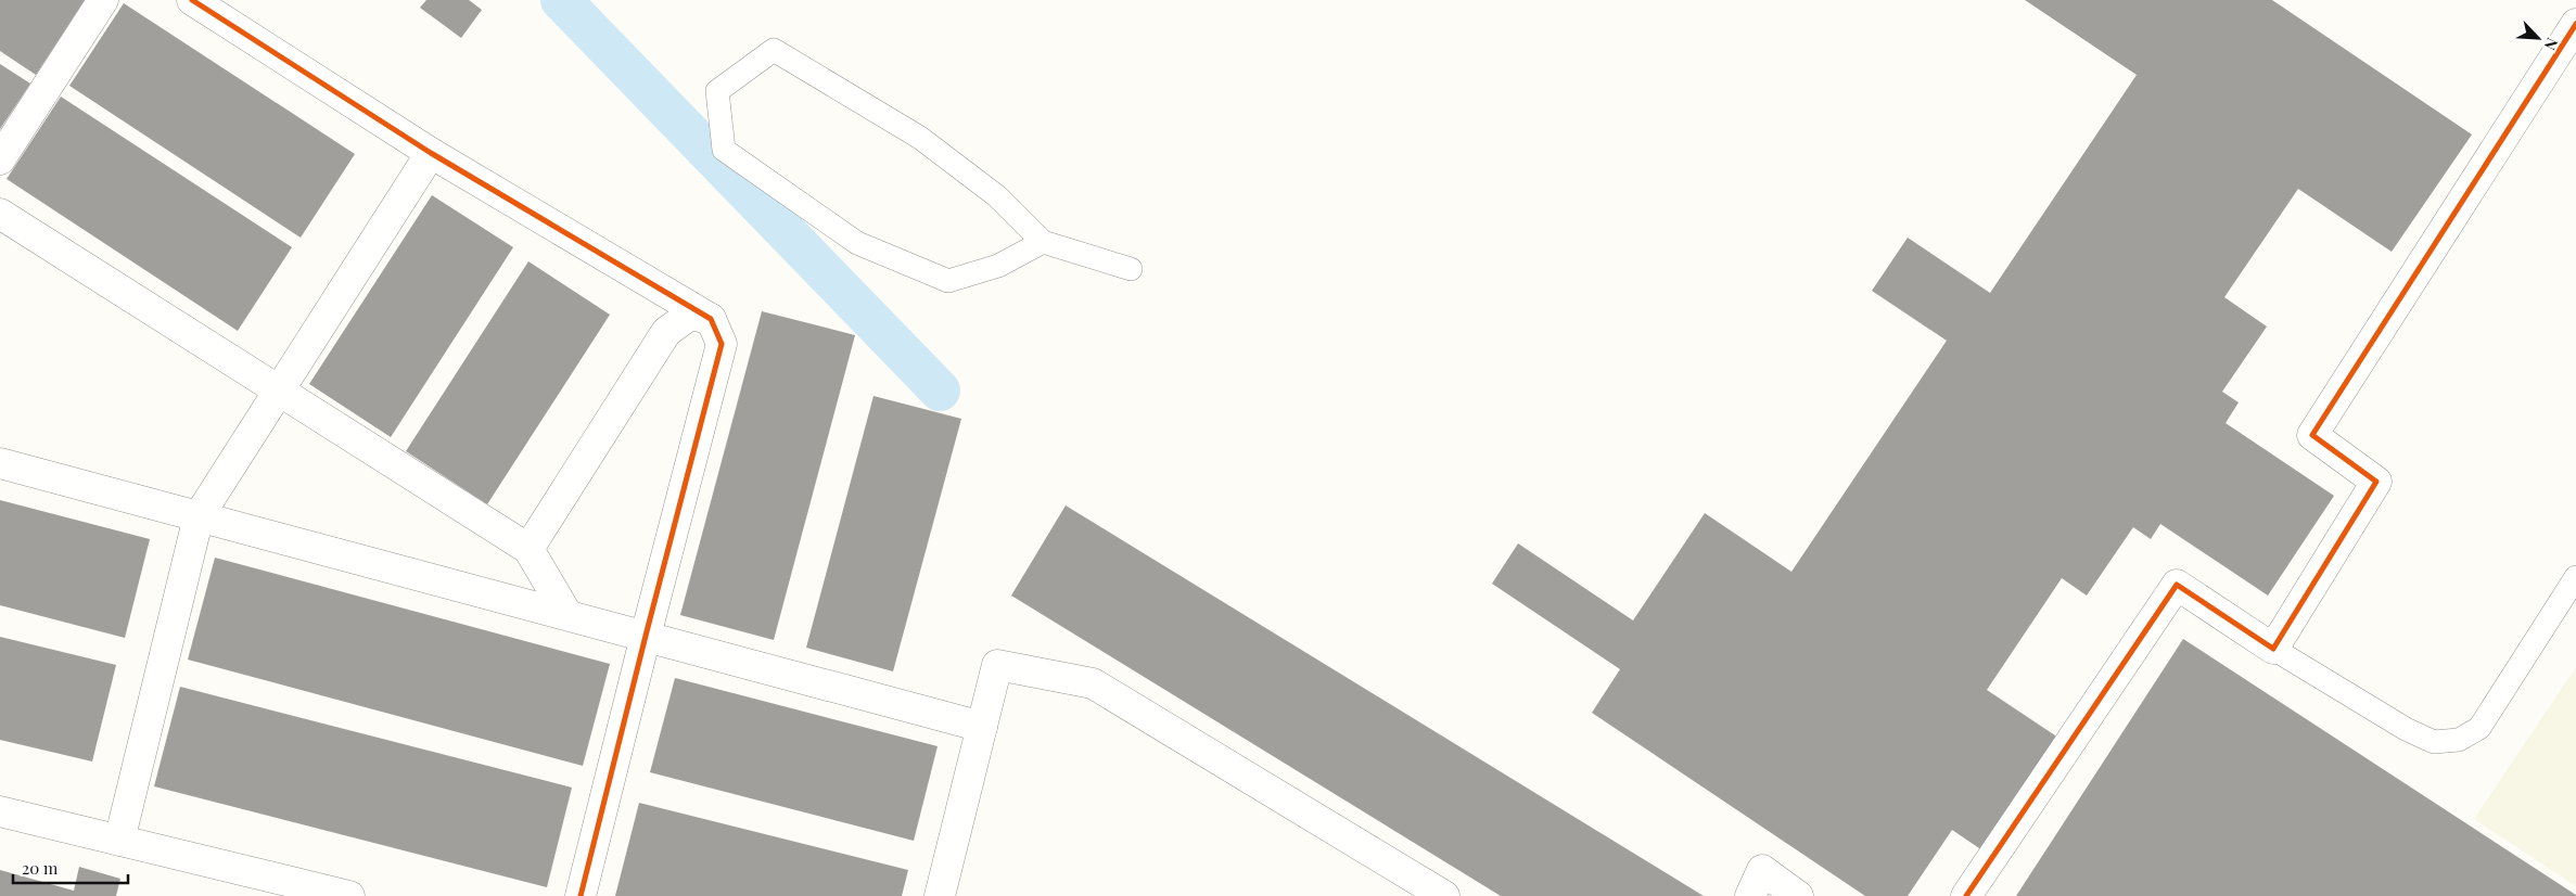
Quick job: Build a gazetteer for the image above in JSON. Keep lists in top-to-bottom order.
{
  "scale_bar": "20 m",
  "north": "bottom right"
}
